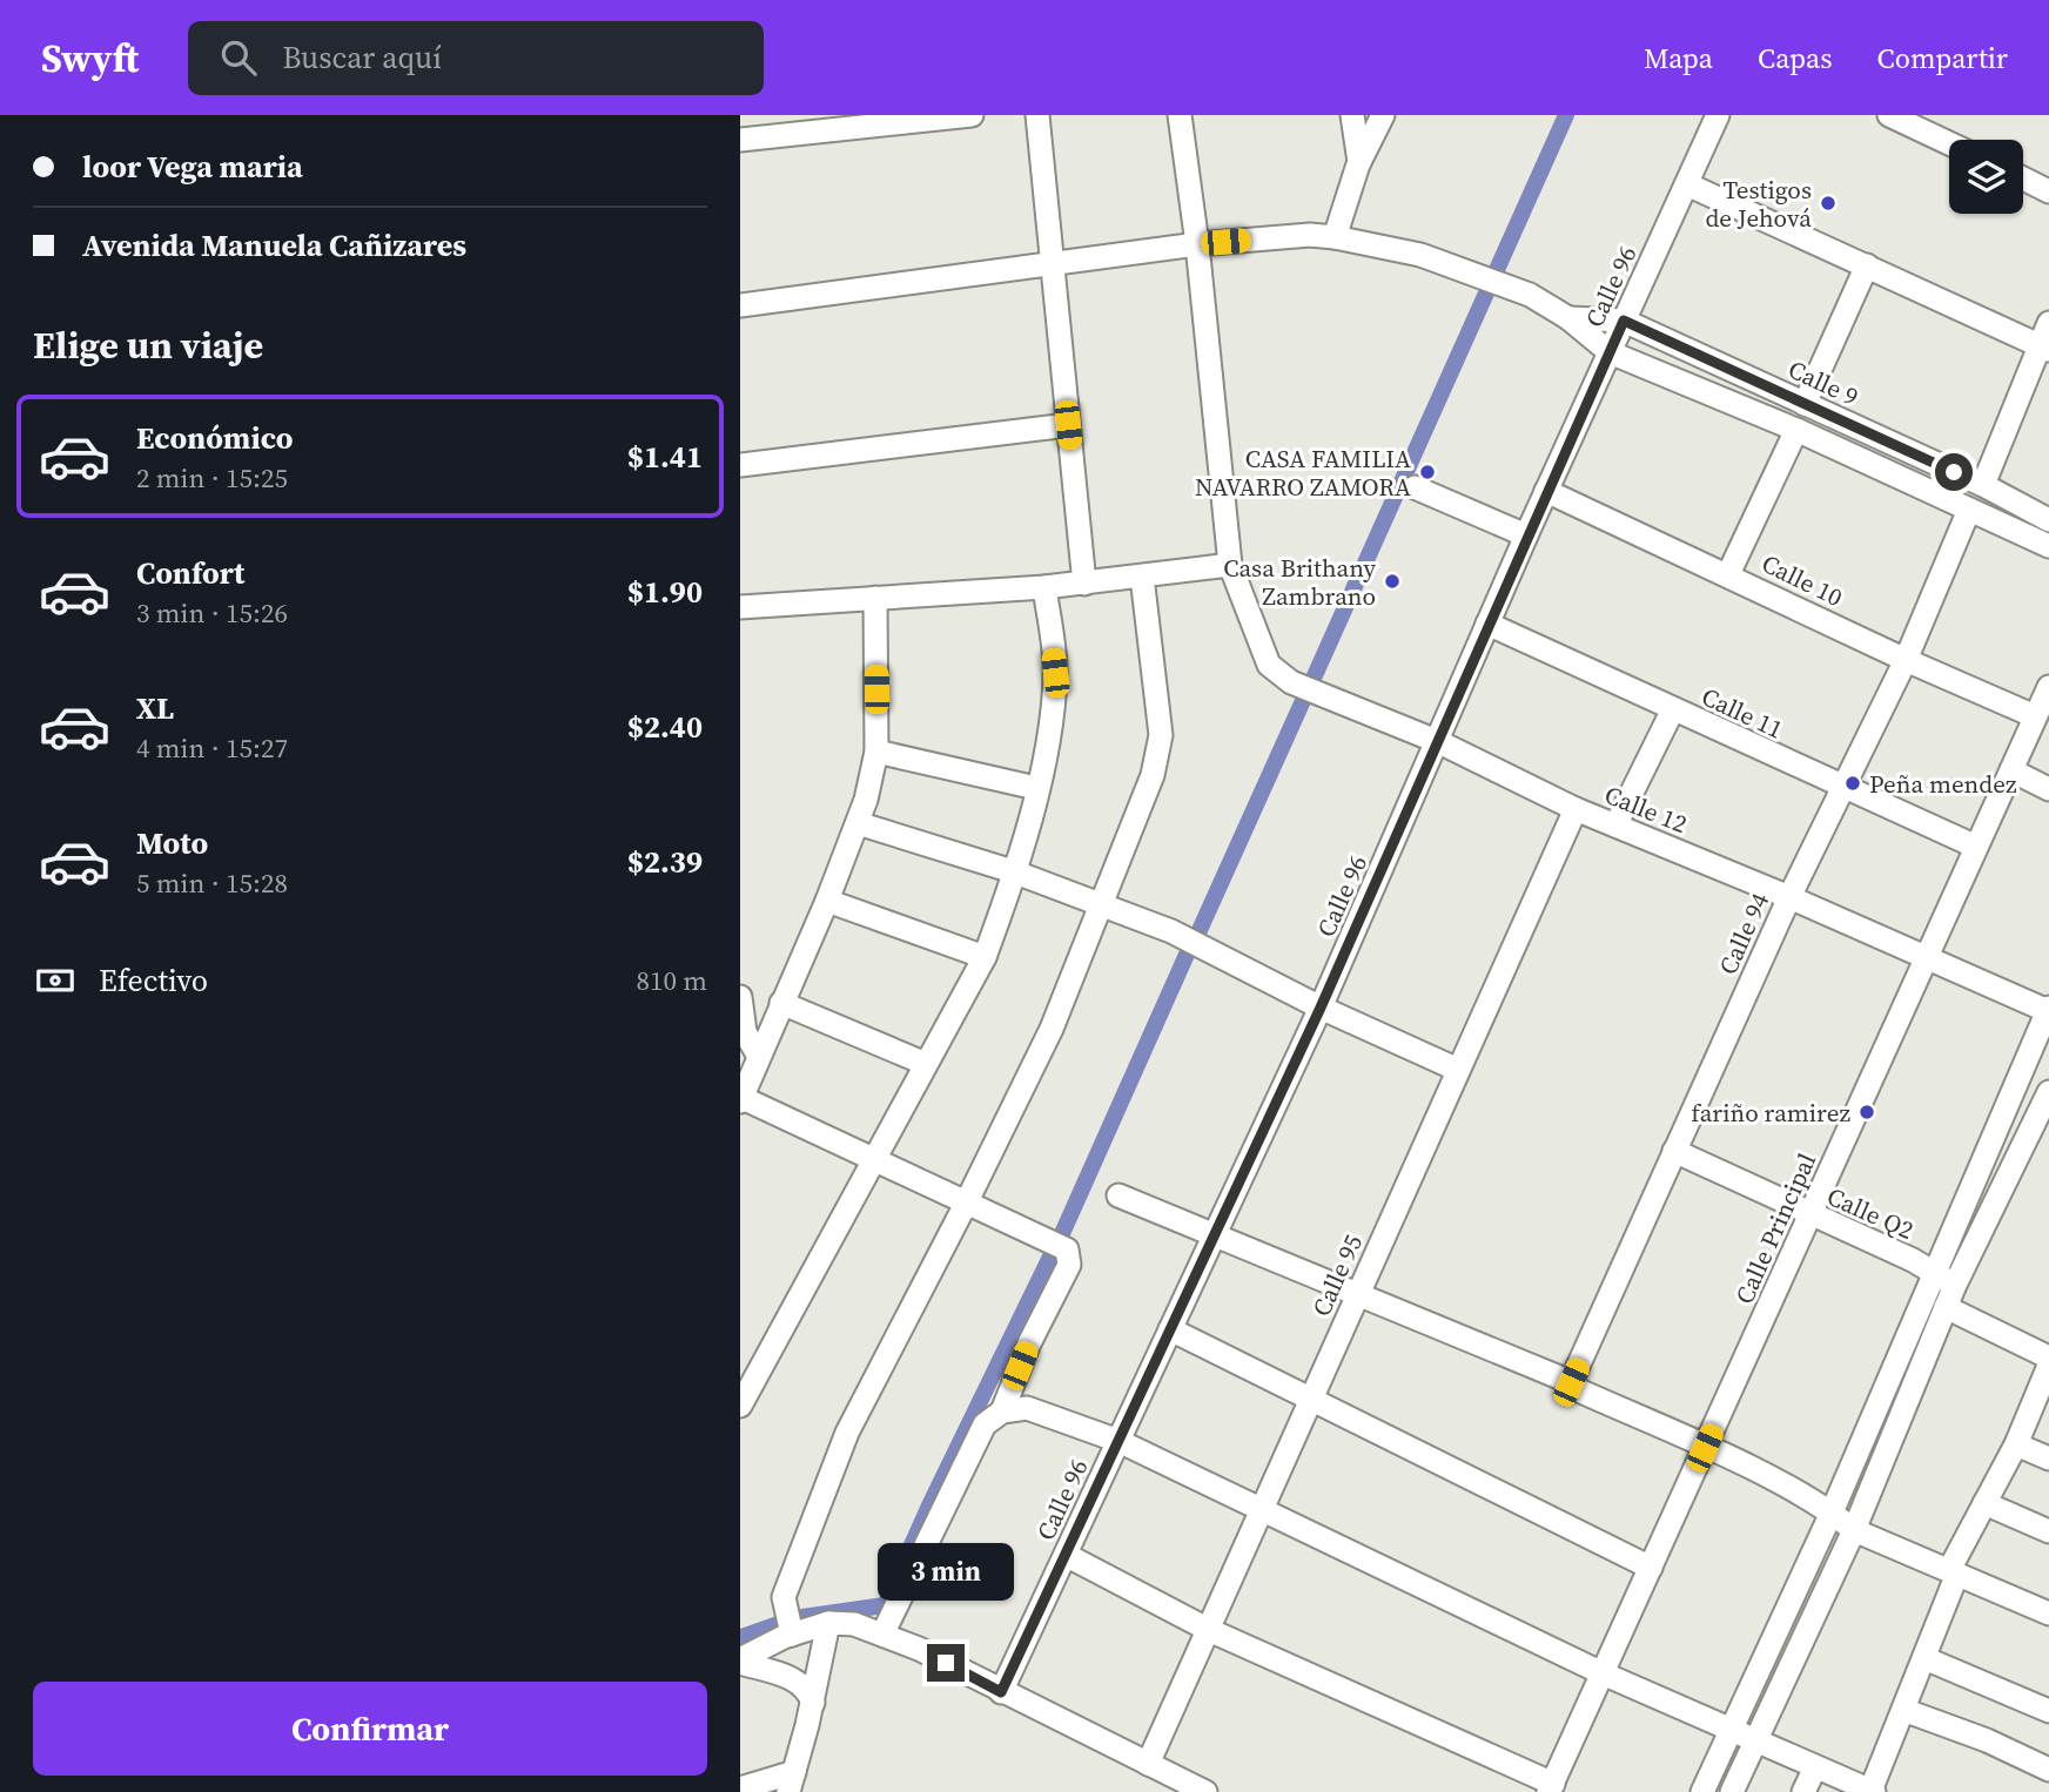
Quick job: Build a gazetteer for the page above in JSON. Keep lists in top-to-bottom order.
{
  "streets": {
    "street": [
      "Calle 96",
      "Calle 9",
      "Calle 10",
      "Calle 11",
      "Calle 12",
      "Calle 94",
      "Calle Q2",
      "Calle Principal",
      "Calle 95"
    ]
  },
  "crossings": [
    ["Calle 96", "Calle 9"],
    ["Calle 96", "Calle 10"],
    ["Calle 96", "Calle 11"],
    ["Calle 96", "Calle 12"],
    ["Calle 9", "Calle 12"],
    ["Calle 9", "Calle 94"],
    ["Calle 10", "Calle 94"],
    ["Calle 10", "Calle Principal"],
    ["Calle 11", "Calle 94"],
    ["Calle 11", "Calle Principal"],
    ["Calle 12", "Calle 94"],
    ["Calle 12", "Calle Principal"],
    ["Calle 12", "Calle 95"],
    ["Calle 94", "Calle Q2"],
    ["Calle Q2", "Calle Principal"]
  ],
  "places": [
    "Testigos de Jehová",
    "CASA FAMILIA NAVARRO ZAMORA",
    "Casa Brithany Zambrano",
    "Peña mendez",
    "fariño ramirez"
  ],
  "page": {
    "header": "Swyft",
    "search": "Buscar aquí",
    "nav": ["Mapa", "Capas", "Compartir"],
    "banner": ["loor Vega maria", "Avenida Manuela Cañizares"],
    "heading": "Elige un viaje",
    "list": [
      {
        "name": "Económico",
        "note": "2 min · 15:25",
        "value": "$1.41"
      },
      {
        "name": "Confort",
        "note": "3 min · 15:26",
        "value": "$1.90"
      },
      {
        "name": "XL",
        "note": "4 min · 15:27",
        "value": "$2.40"
      },
      {
        "name": "Moto",
        "note": "5 min · 15:28",
        "value": "$2.39"
      }
    ],
    "pay": ["Efectivo", "810 m"],
    "bubble": "3 min",
    "buttons": "Confirmar"
  }
}
